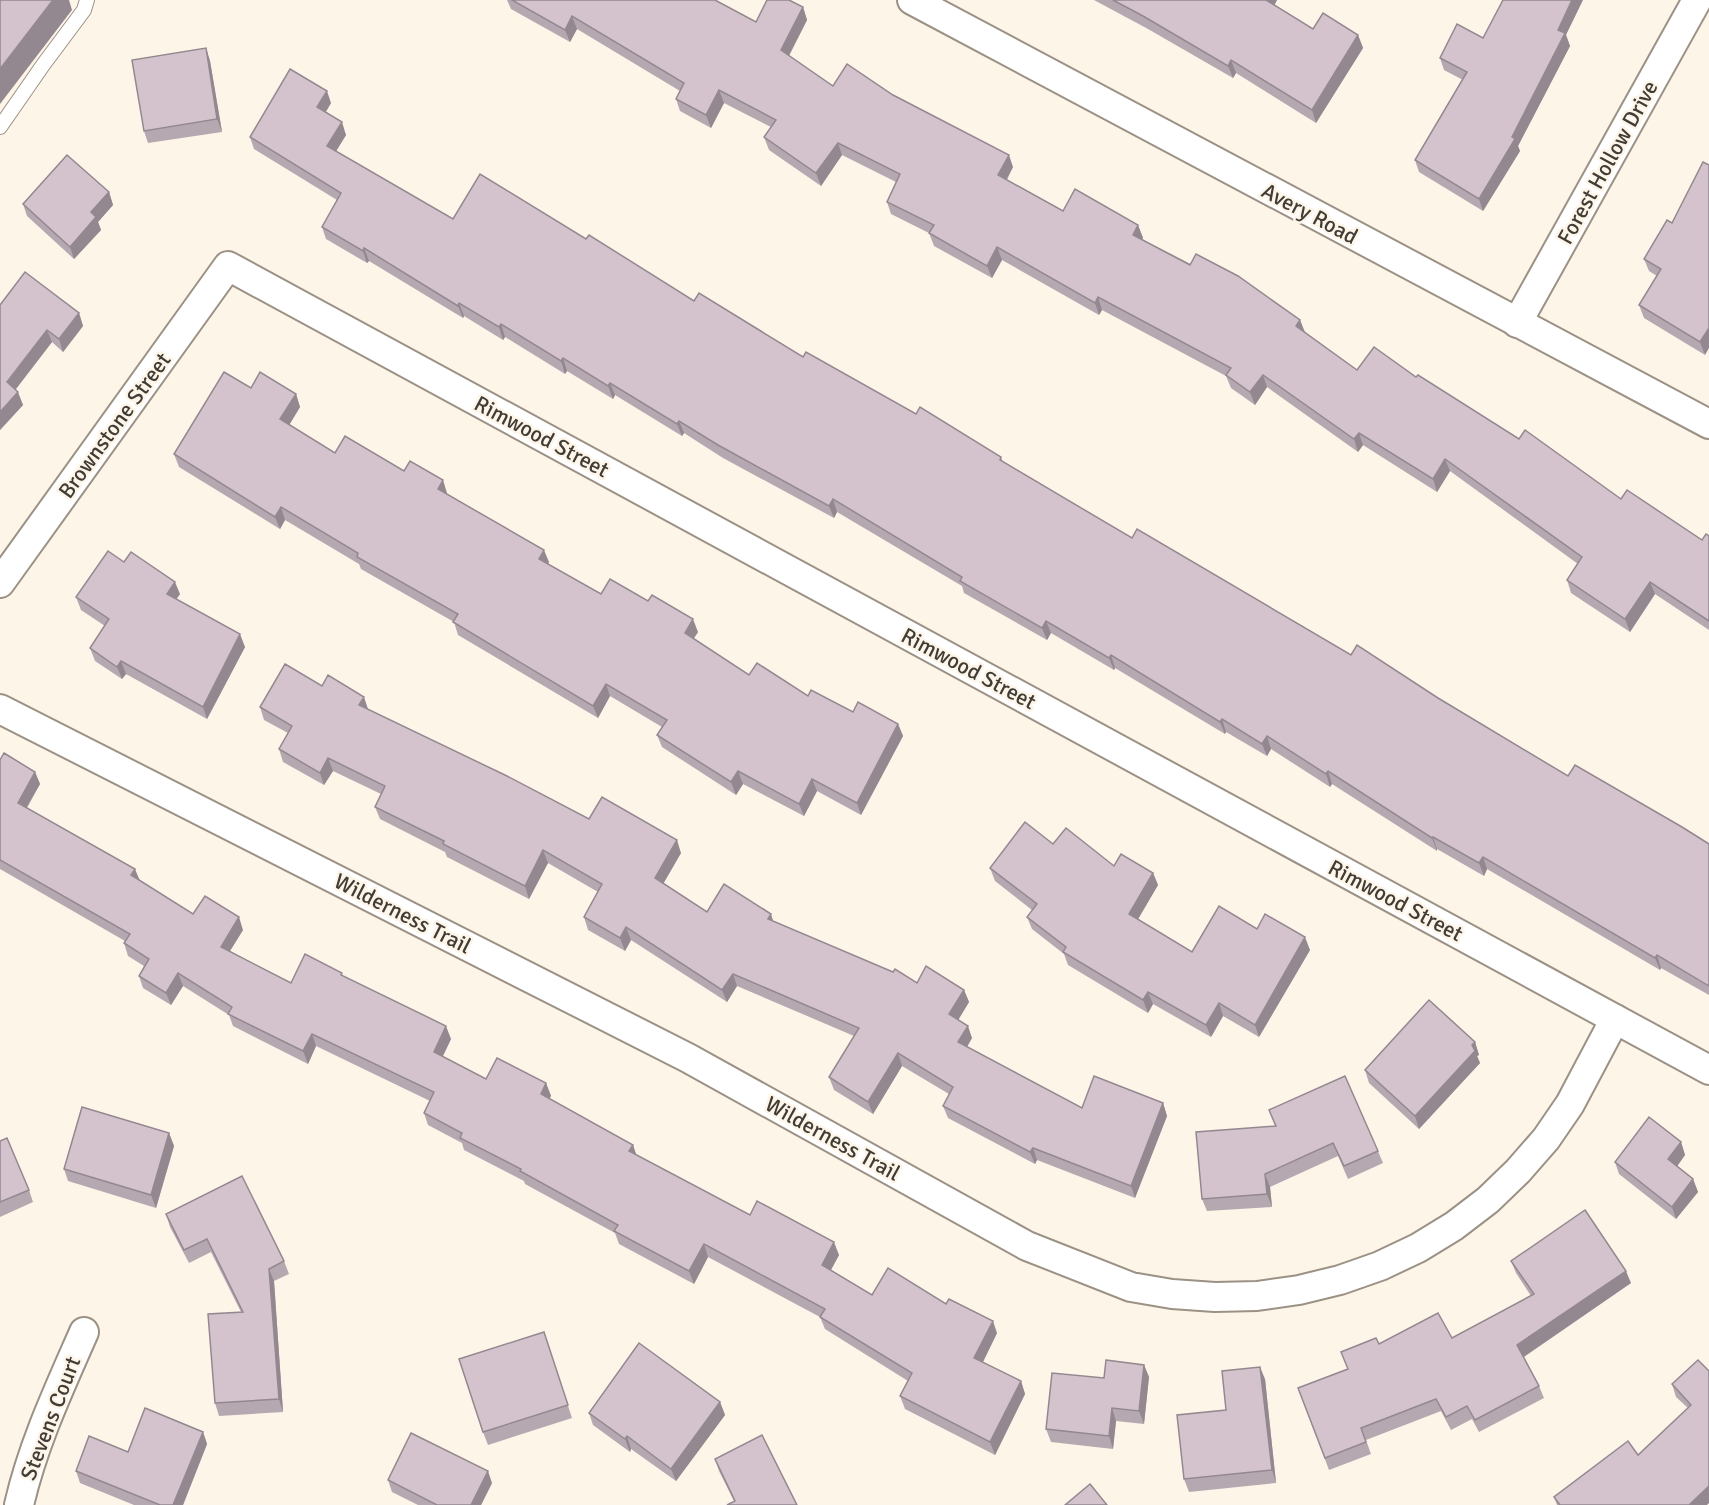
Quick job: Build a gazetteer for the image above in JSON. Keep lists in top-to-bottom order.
{
  "streets": {
    "street": [
      "Forest Hollow Drive",
      "Avery Road",
      "Brownstone Street",
      "Rimwood Street",
      "Wilderness Trail",
      "Stevens Court"
    ]
  },
  "crossings": [
    ["Forest Hollow Drive", "Avery Road"],
    ["Brownstone Street", "Rimwood Street"],
    ["Rimwood Street", "Wilderness Trail"]
  ]
}
